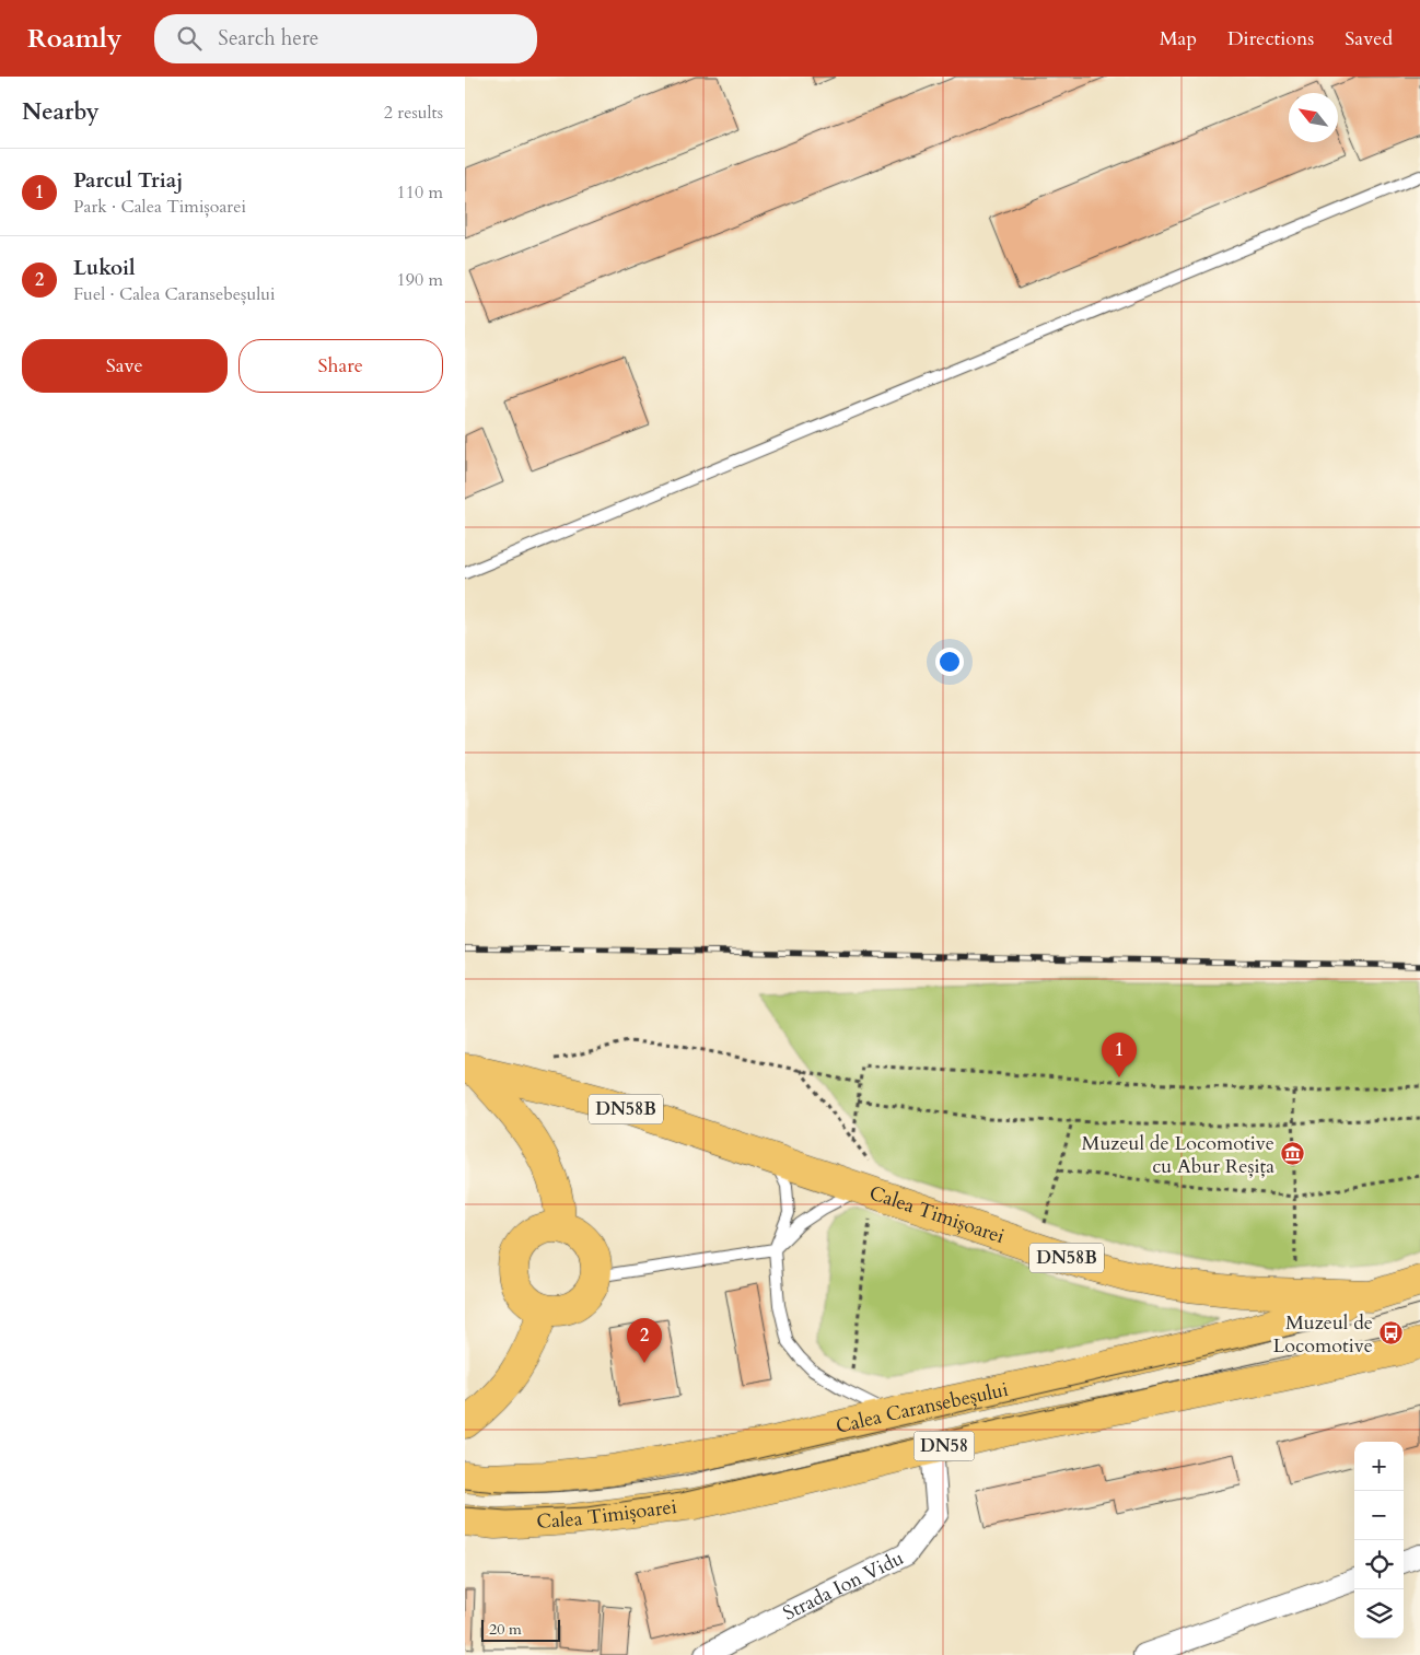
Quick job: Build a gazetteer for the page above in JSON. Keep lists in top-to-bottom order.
{
  "streets": {
    "main road": [
      "DN58B",
      "Calea Timișoarei",
      "Calea Caransebeșului",
      "DN58"
    ],
    "street": ["Strada Ion Vidu"]
  },
  "crossings": [
    ["DN58B", "Calea Timișoarei"],
    ["Calea Timișoarei", "Calea Caransebeșului"],
    ["Calea Timișoarei", "Strada Ion Vidu"]
  ],
  "places": {
    "museum": ["Muzeul de Locomotive cu Abur Reșița"],
    "bus stop": ["Muzeul de Locomotive"]
  },
  "scale_bar": "20 m",
  "north": "top left",
  "page": {
    "header": "Roamly",
    "search": "Search here",
    "nav": ["Map", "Directions", "Saved"],
    "heading": ["Nearby", "2 results"],
    "list": [
      {
        "mark": "1",
        "name": "Parcul Triaj",
        "note": "Park · Calea Timișoarei",
        "value": "110 m"
      },
      {
        "mark": "2",
        "name": "Lukoil",
        "note": "Fuel · Calea Caransebeșului",
        "value": "190 m"
      }
    ],
    "buttons": ["Save", "Share"],
    "pins": ["1", "2"],
    "map_buttons": ["+", "−"],
    "scale": "20 m"
  }
}
